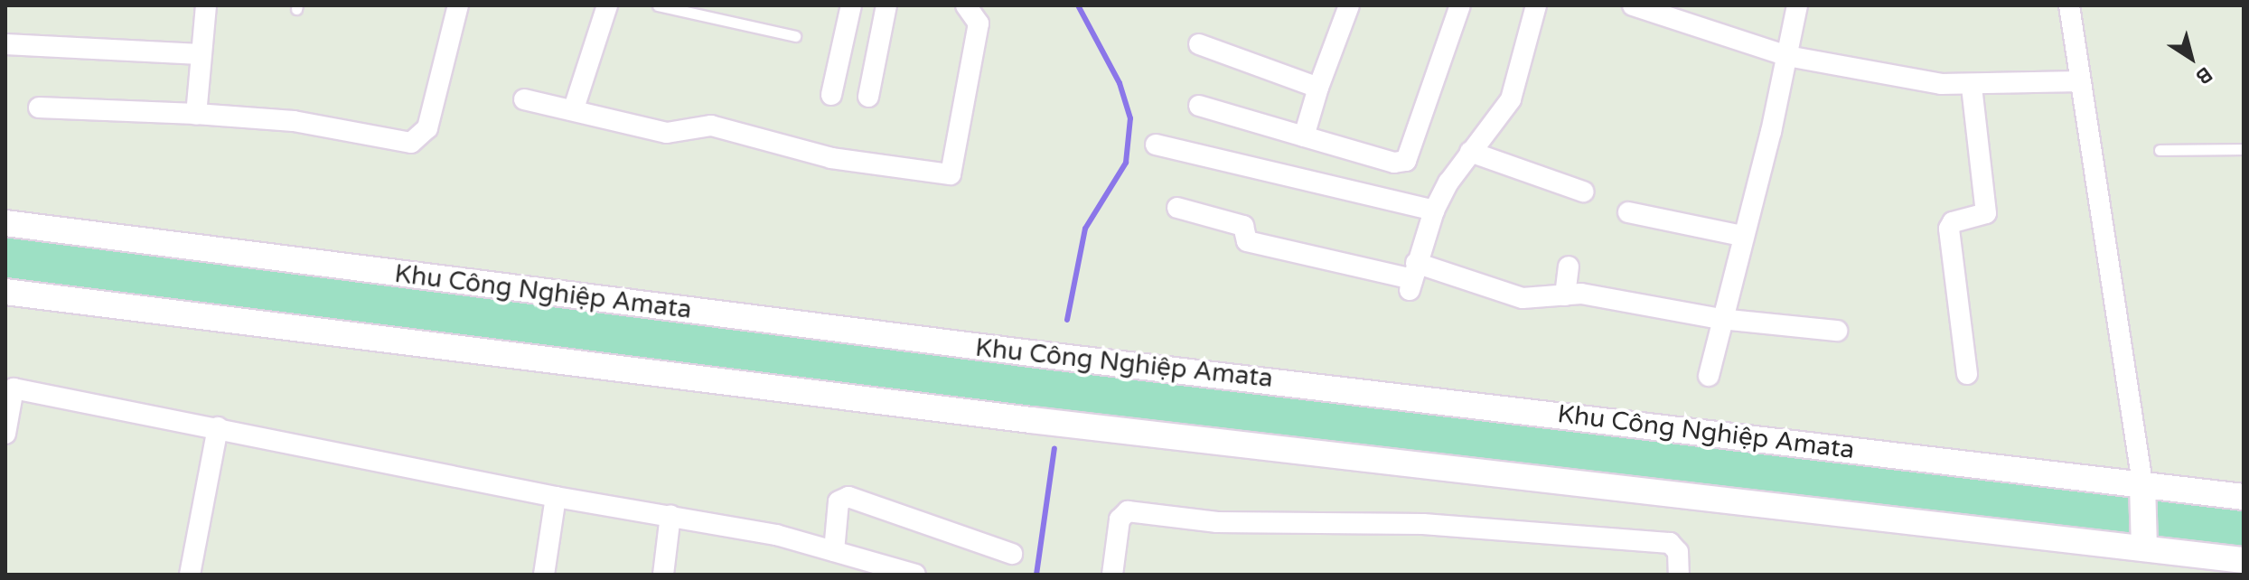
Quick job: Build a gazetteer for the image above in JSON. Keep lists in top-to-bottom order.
{
  "streets": {
    "street": ["Khu Công Nghiệp Amata"]
  },
  "north": "bottom right"
}
